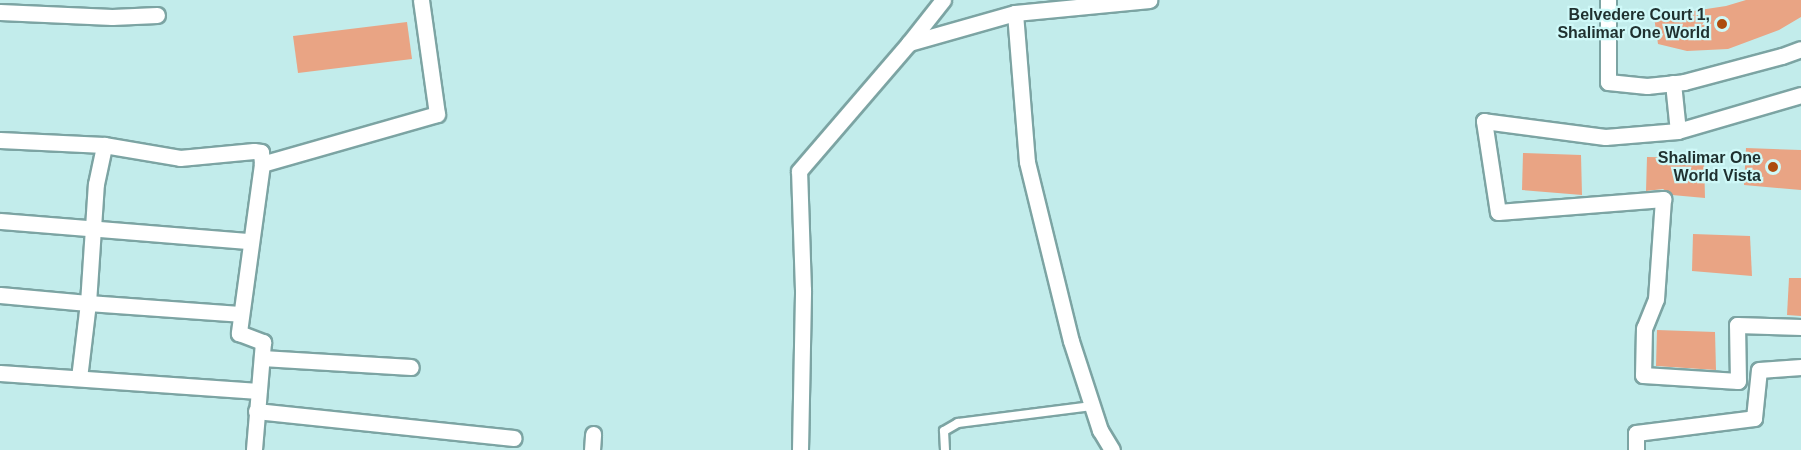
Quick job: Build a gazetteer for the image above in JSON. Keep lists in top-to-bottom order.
{
  "places": ["Belvedere Court 1, Shalimar One World", "Shalimar One World Vista"]
}
